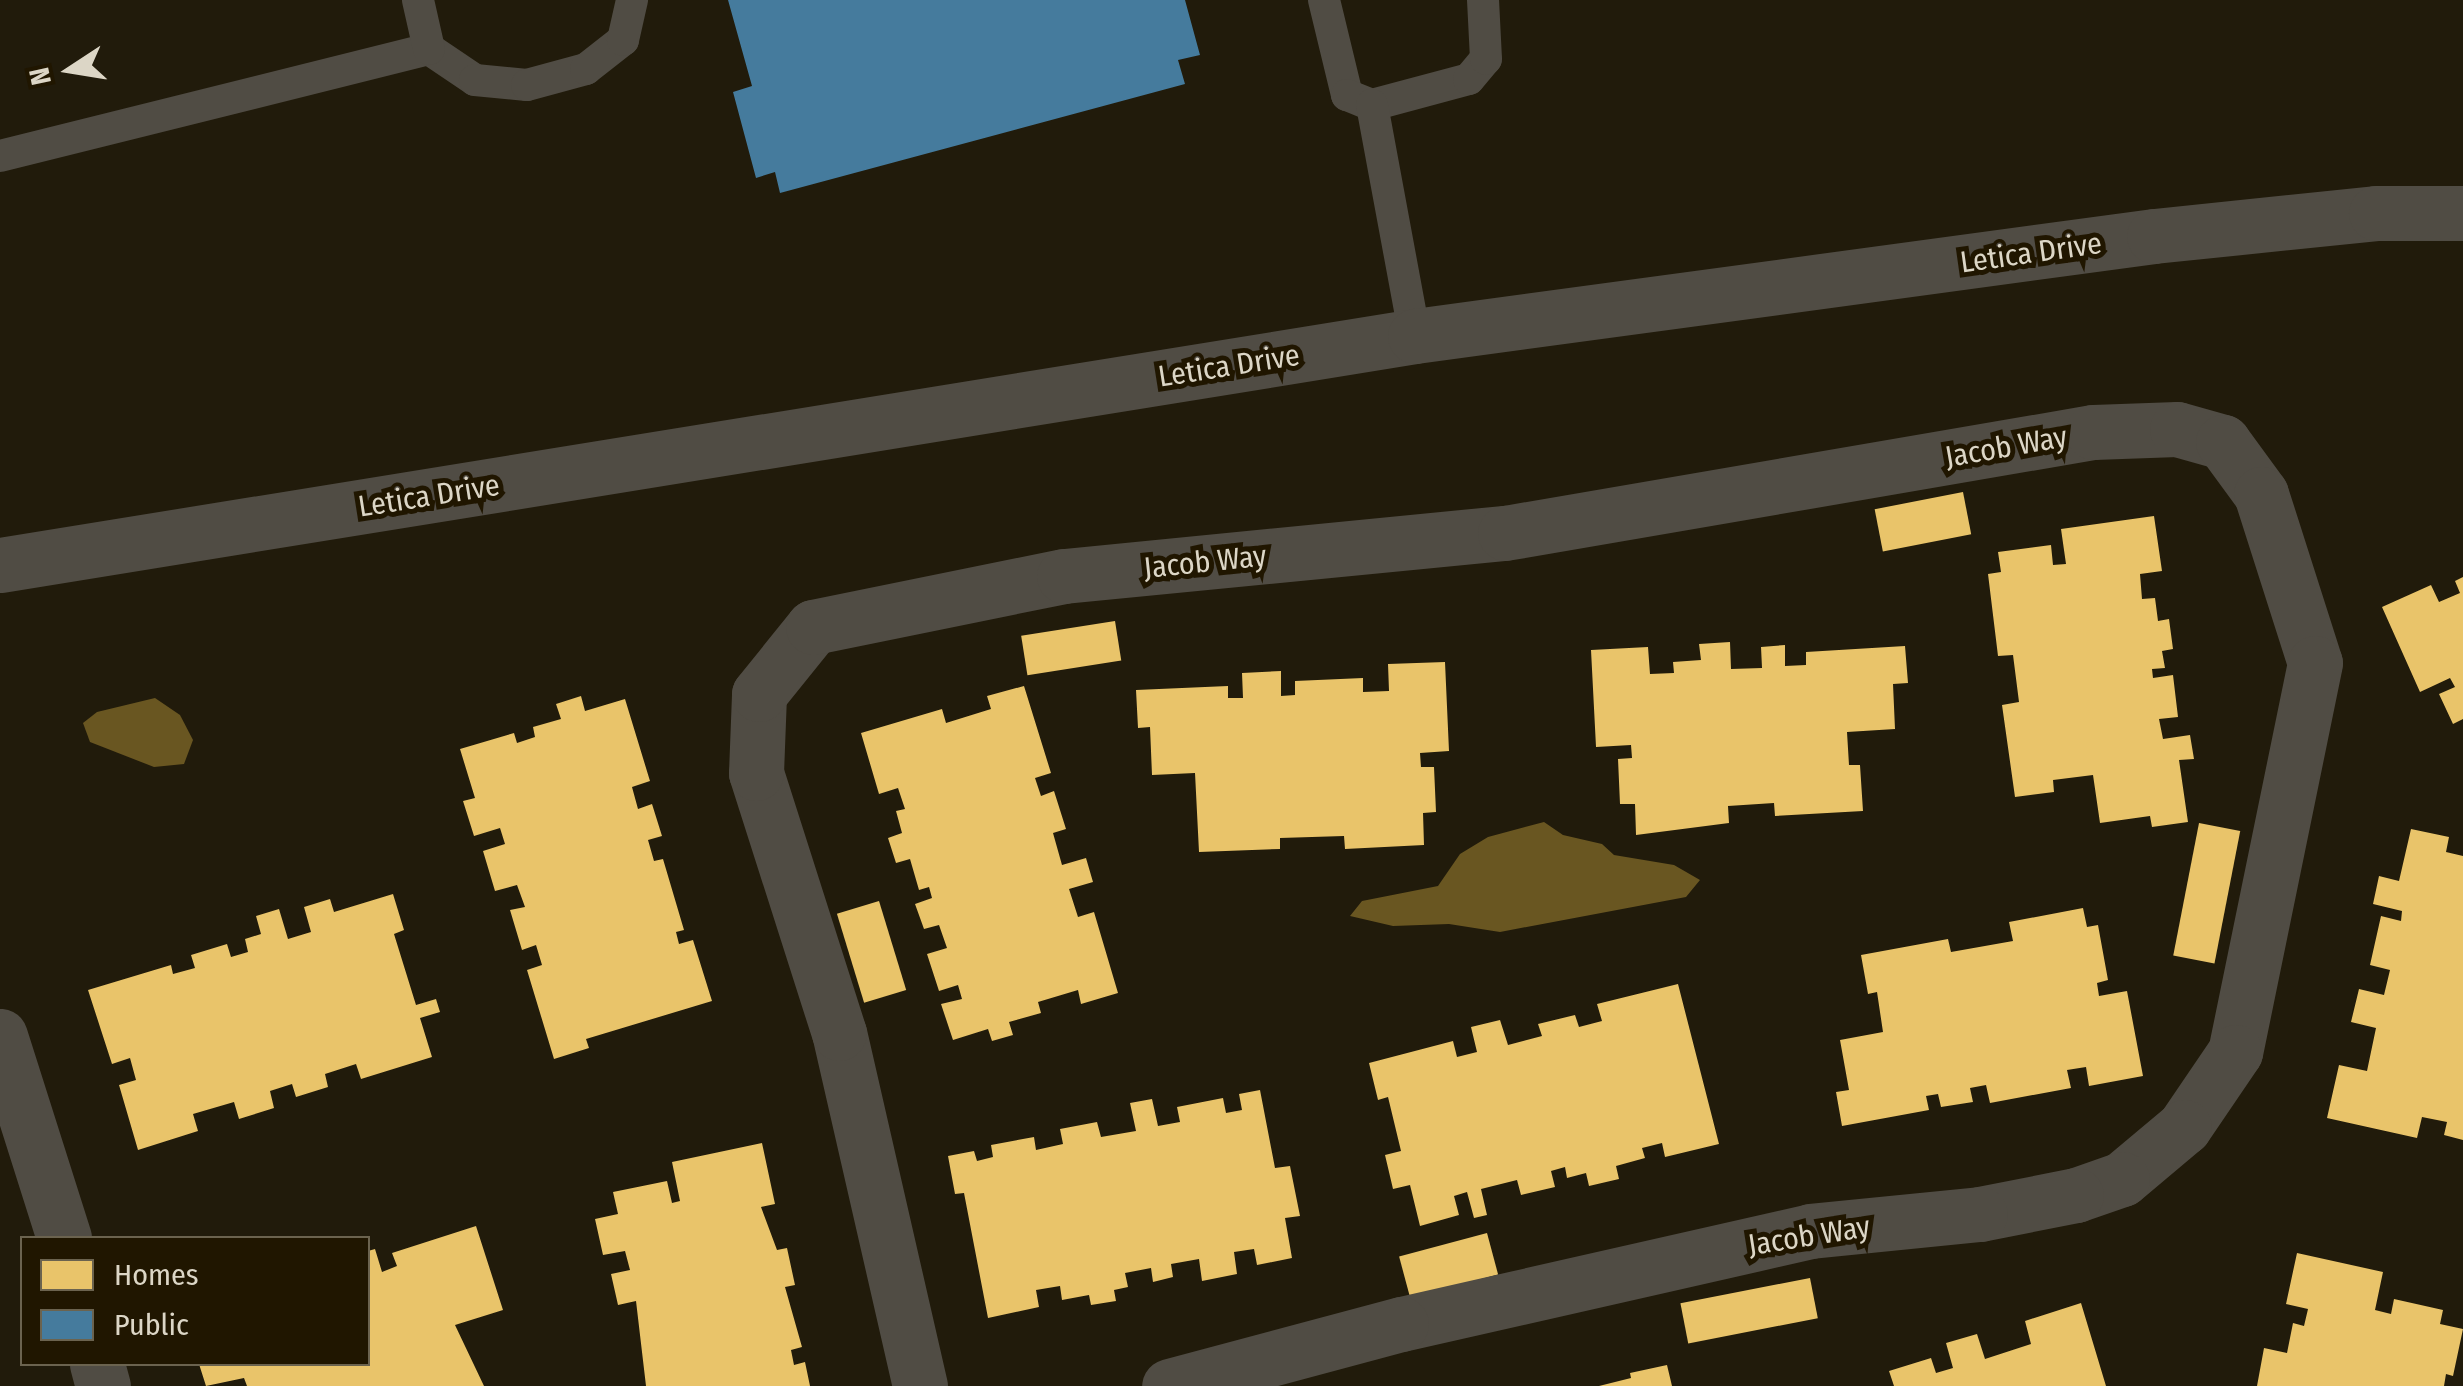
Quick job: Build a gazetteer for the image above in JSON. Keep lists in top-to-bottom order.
{
  "streets": {
    "street": ["Letica Drive", "Jacob Way"]
  },
  "legend": ["Homes", "Public"],
  "north": "left"
}
